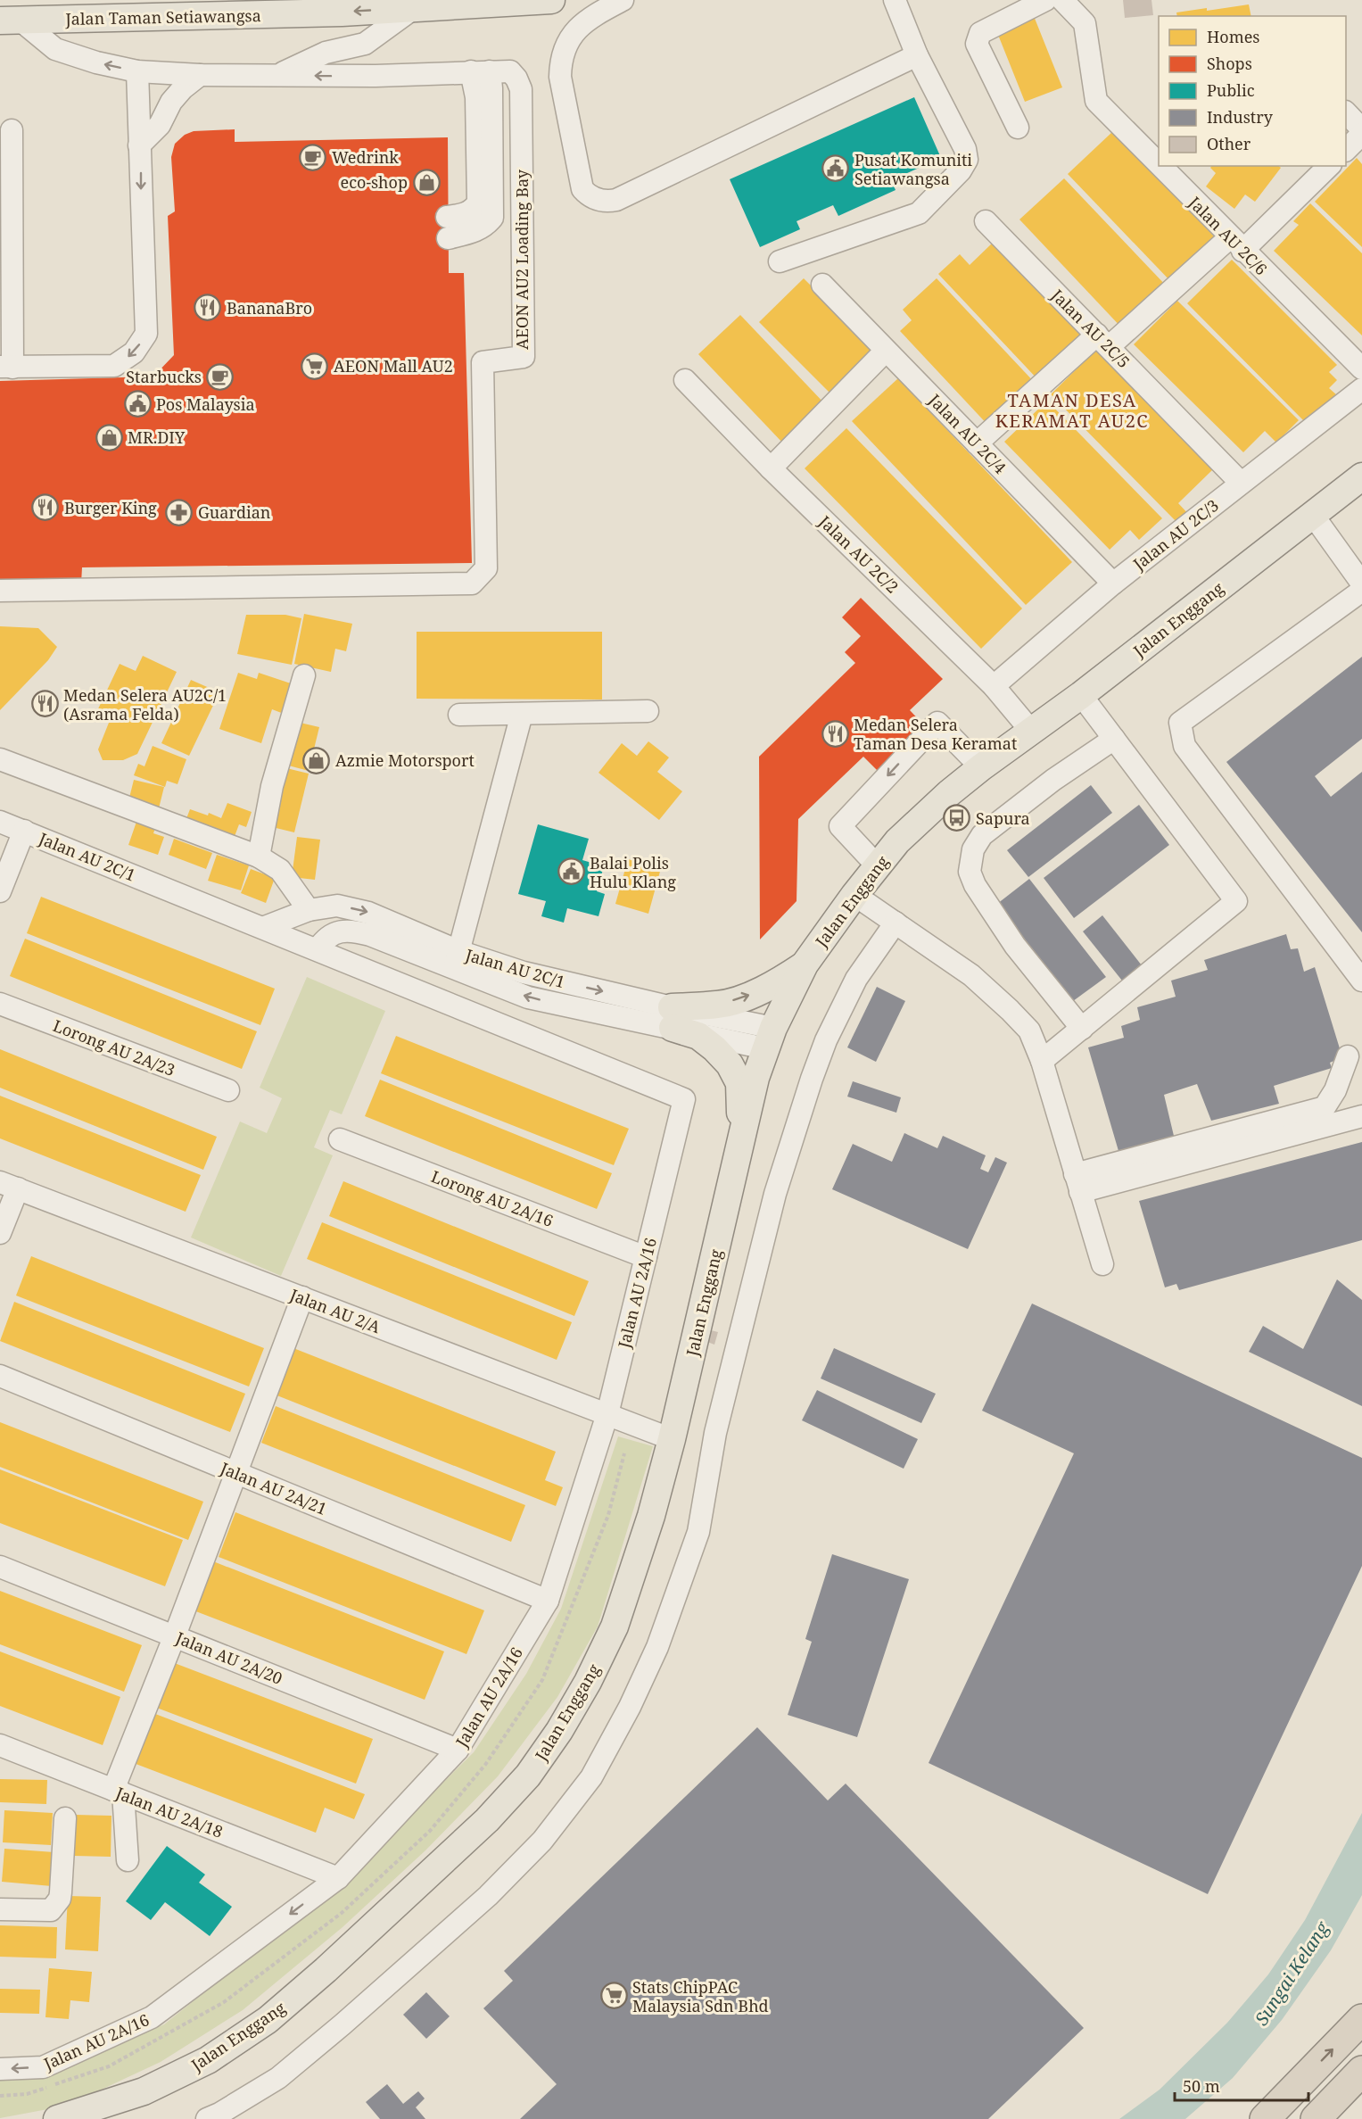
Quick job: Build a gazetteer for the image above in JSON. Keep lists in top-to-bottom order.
{
  "streets": {
    "main road": ["Jalan Taman Setiawangsa", "Jalan Enggang"],
    "street": [
      "Jalan AU 2C/6",
      "AEON AU2 Loading Bay",
      "Jalan AU 2C/5",
      "Jalan AU 2C/4",
      "Jalan AU 2C/3",
      "Jalan AU 2C/2",
      "Jalan AU 2C/1",
      "Lorong AU 2A/23",
      "Lorong AU 2A/16",
      "Jalan AU 2A/16",
      "Jalan AU 2/A",
      "Jalan AU 2A/21",
      "Jalan AU 2A/20",
      "Jalan AU 2A/18"
    ]
  },
  "crossings": [
    ["Jalan AU 2C/5", "Jalan AU 2C/3"],
    ["Jalan AU 2C/4", "Jalan AU 2C/3"],
    ["Jalan AU 2C/3", "Jalan AU 2C/2"],
    ["Jalan AU 2C/2", "Jalan Enggang"],
    ["Jalan Enggang", "Jalan AU 2C/1"],
    ["Jalan Enggang", "Jalan AU 2/A"],
    ["Jalan AU 2C/1", "Jalan AU 2A/16"],
    ["Lorong AU 2A/16", "Jalan AU 2A/16"],
    ["Jalan AU 2A/16", "Jalan AU 2/A"],
    ["Jalan AU 2A/16", "Jalan AU 2A/21"],
    ["Jalan AU 2A/16", "Jalan AU 2A/20"],
    ["Jalan AU 2A/16", "Jalan AU 2A/18"]
  ],
  "one_way": ["Jalan Taman Setiawangsa"],
  "districts": ["TAMAN DESA KERAMAT AU2C"],
  "water": ["Sungai Kelang"],
  "places": {
    "cafe": ["Wedrink", "Starbucks"],
    "public building": ["Pusat Komuniti Setiawangsa", "Pos Malaysia", "Balai Polis Hulu Klang"],
    "shop": ["eco-shop", "MR.DIY", "Azmie Motorsport"],
    "restaurant": [
      "BananaBro",
      "Burger King",
      "Medan Selera AU2C/1 (Asrama Felda)",
      "Medan Selera Taman Desa Keramat"
    ],
    "supermarket": ["AEON Mall AU2", "Stats ChipPAC Malaysia Sdn Bhd"],
    "pharmacy": ["Guardian"],
    "bus stop": ["Sapura"]
  },
  "legend": [
    "Homes",
    "Shops",
    "Public",
    "Industry",
    "Other"
  ],
  "scale_bar": "50 m"
}
